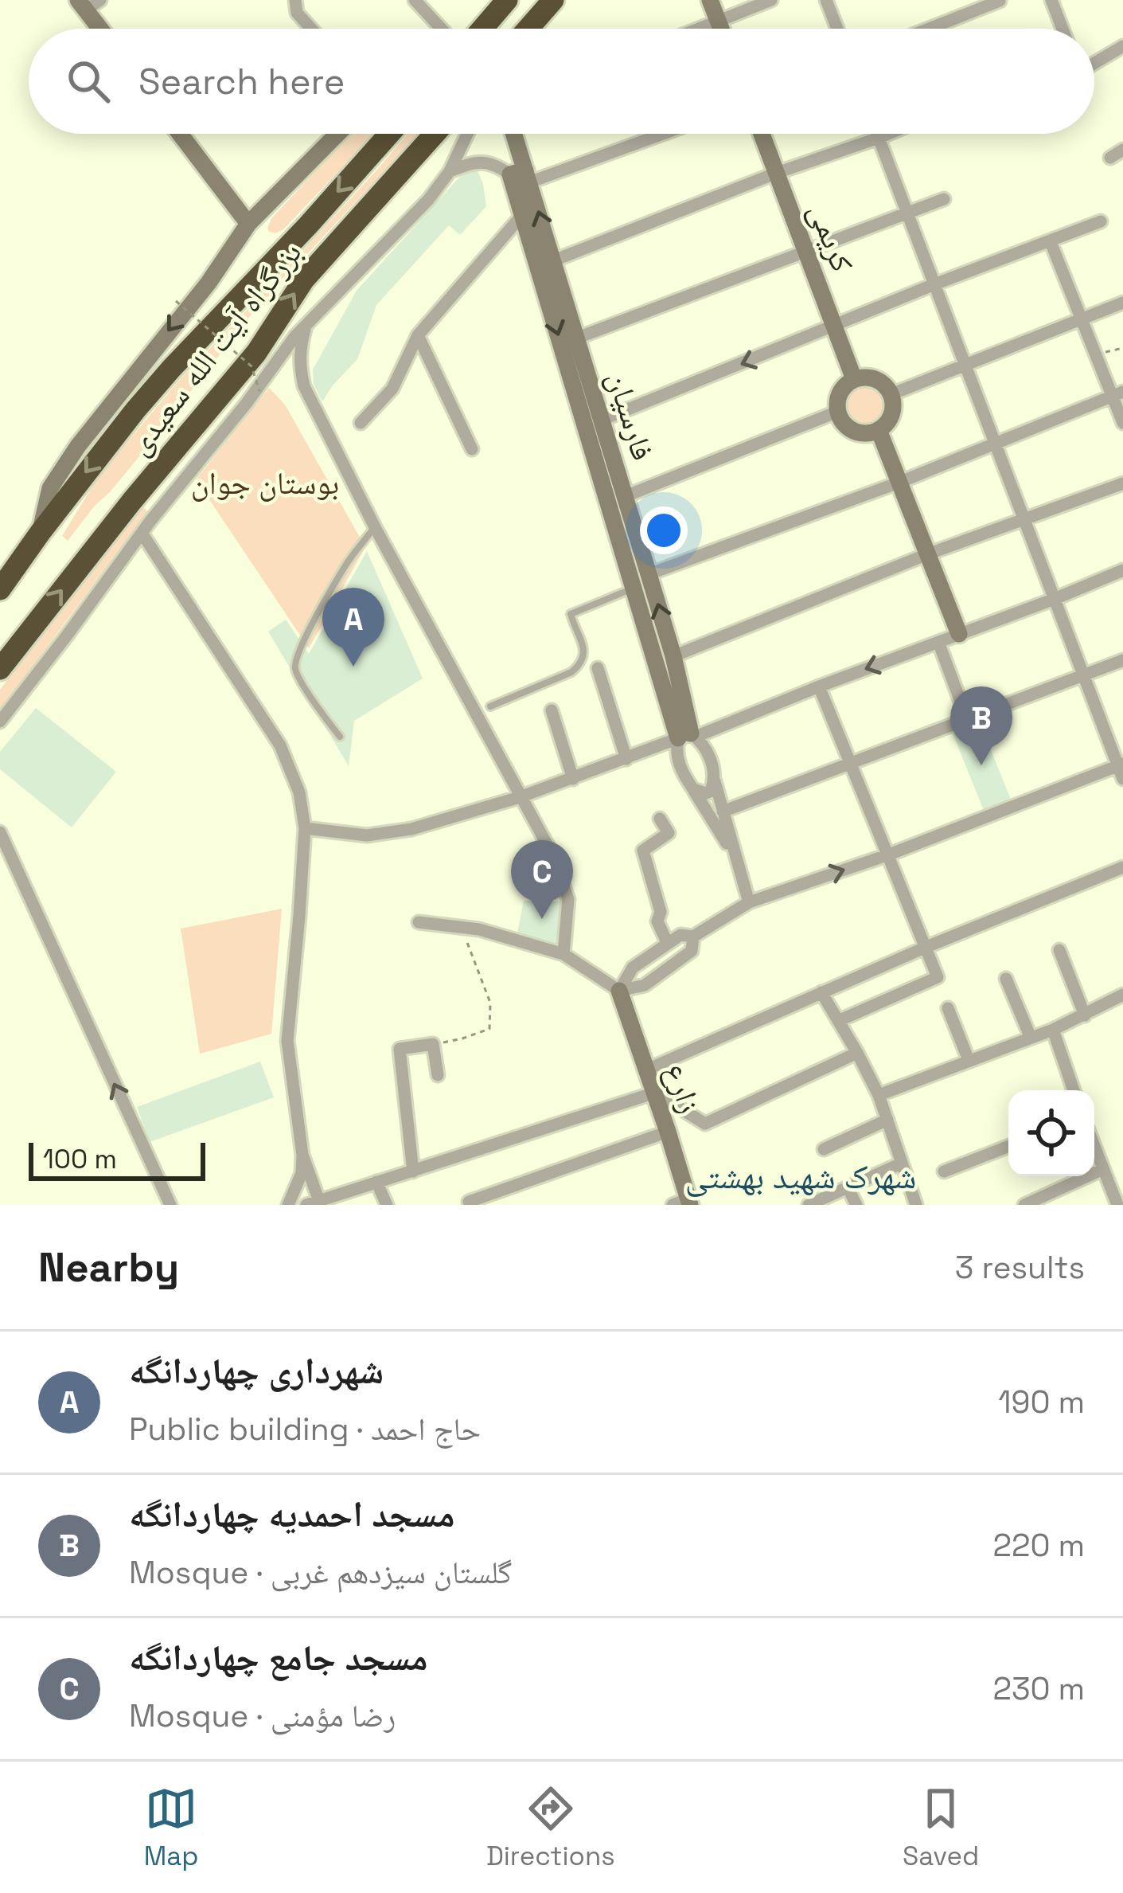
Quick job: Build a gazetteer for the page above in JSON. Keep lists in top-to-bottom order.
{
  "streets": {
    "highway": ["بزرگراه آیت الله سعیدی"],
    "street": ["کریمی", "فارسیان", "زارع"]
  },
  "districts": ["شهرک شهید بهشتی"],
  "parks": ["بوستان جوان"],
  "scale_bar": "100 m",
  "page": {
    "search": "Search here",
    "pins": ["A", "B", "C"],
    "scale": "100 m",
    "heading": ["Nearby", "3 results"],
    "list": [
      {
        "mark": "A",
        "name": "شهرداری چهاردانگه",
        "note": "Public building · حاج احمد",
        "value": "190 m"
      },
      {
        "mark": "B",
        "name": "مسجد احمدیه چهاردانگه",
        "note": "Mosque · گلستان سیزدهم غربی",
        "value": "220 m"
      },
      {
        "mark": "C",
        "name": "مسجد جامع چهاردانگه",
        "note": "Mosque · رضا مؤمنی",
        "value": "230 m"
      }
    ],
    "nav": ["Map", "Directions", "Saved"]
  }
}
